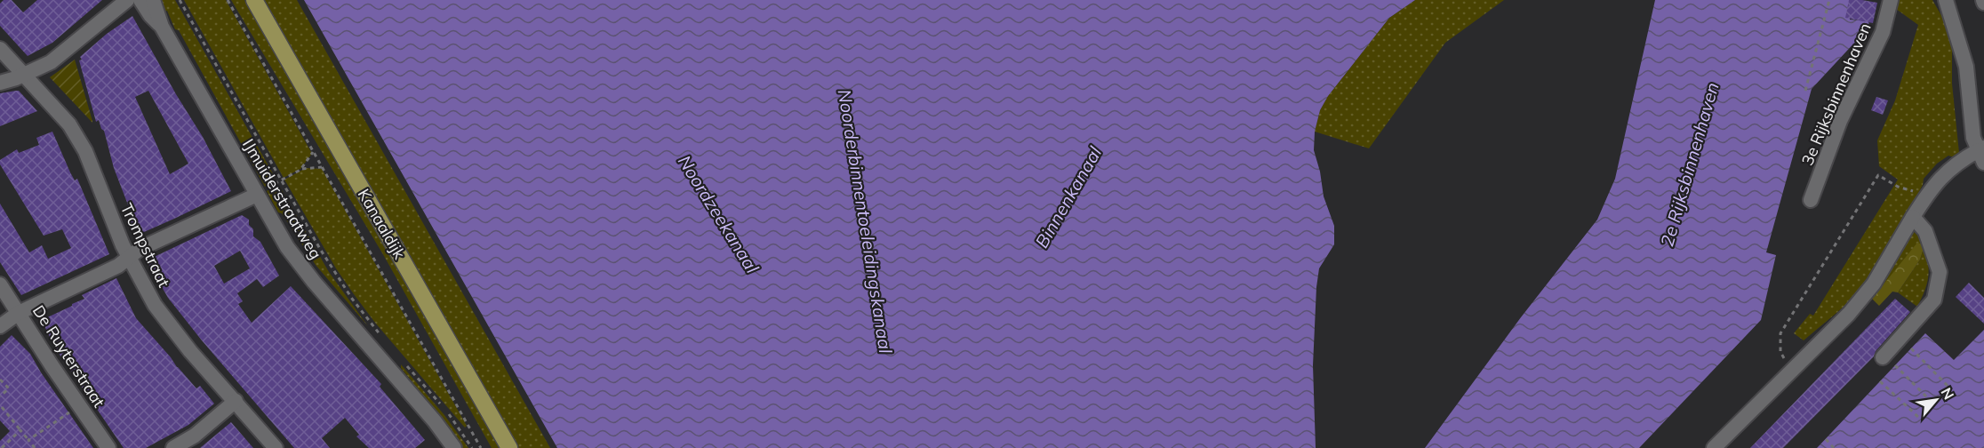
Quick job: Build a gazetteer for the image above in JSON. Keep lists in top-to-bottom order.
{
  "streets": {
    "main road": ["Kanaaldijk"],
    "street": [
      "3e Rijksbinnenhaven",
      "IJmuiderstraatweg",
      "Trompstraat",
      "De Ruyterstraat"
    ]
  },
  "water": [
    "2e Rijksbinnenhaven",
    "Binnenkanaal",
    "Noordzeekanaal",
    "Noorderbinnentoeleidingskanaal"
  ],
  "north": "top right"
}
